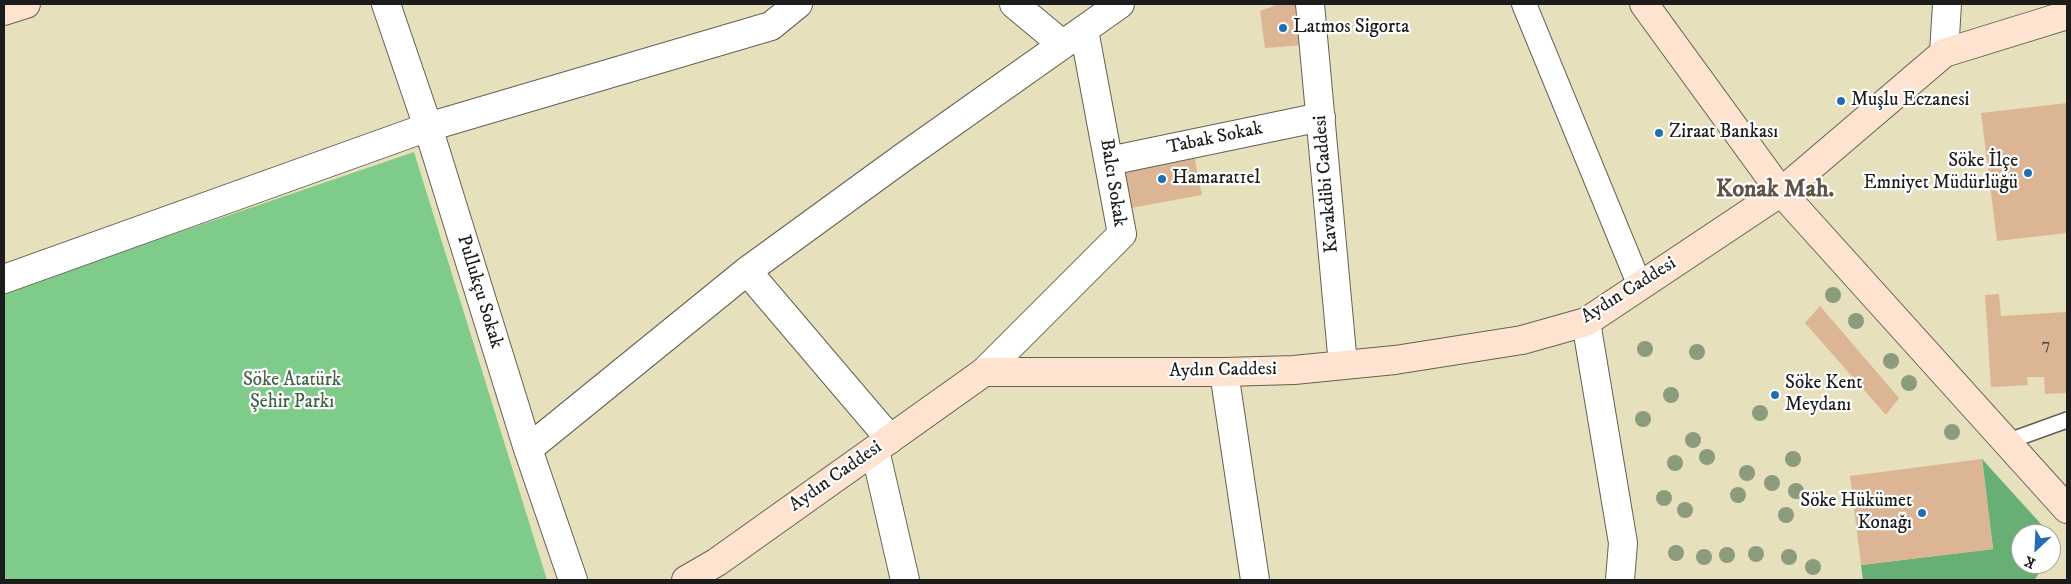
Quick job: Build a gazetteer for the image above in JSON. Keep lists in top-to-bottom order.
{
  "streets": {
    "main road": ["Aydın Caddesi"],
    "street": [
      "Tabak Sokak",
      "Balcı Sokak",
      "Kavakdibi Caddesi",
      "Pullukçu Sokak"
    ]
  },
  "crossings": [
    ["Tabak Sokak", "Balcı Sokak"],
    ["Tabak Sokak", "Kavakdibi Caddesi"],
    ["Balcı Sokak", "Aydın Caddesi"],
    ["Kavakdibi Caddesi", "Aydın Caddesi"]
  ],
  "districts": ["Konak Mah."],
  "parks": ["Söke Atatürk Şehir Parkı"],
  "places": [
    "Latmos Sigorta",
    "Muşlu Eczanesi",
    "Ziraat Bankası",
    "Söke İlçe Emniyet Müdürlüğü",
    "Hamarat1el",
    "Söke Kent Meydanı",
    "Söke Hükümet Konağı"
  ],
  "house_numbers": ["7"],
  "north": "bottom left"
}
